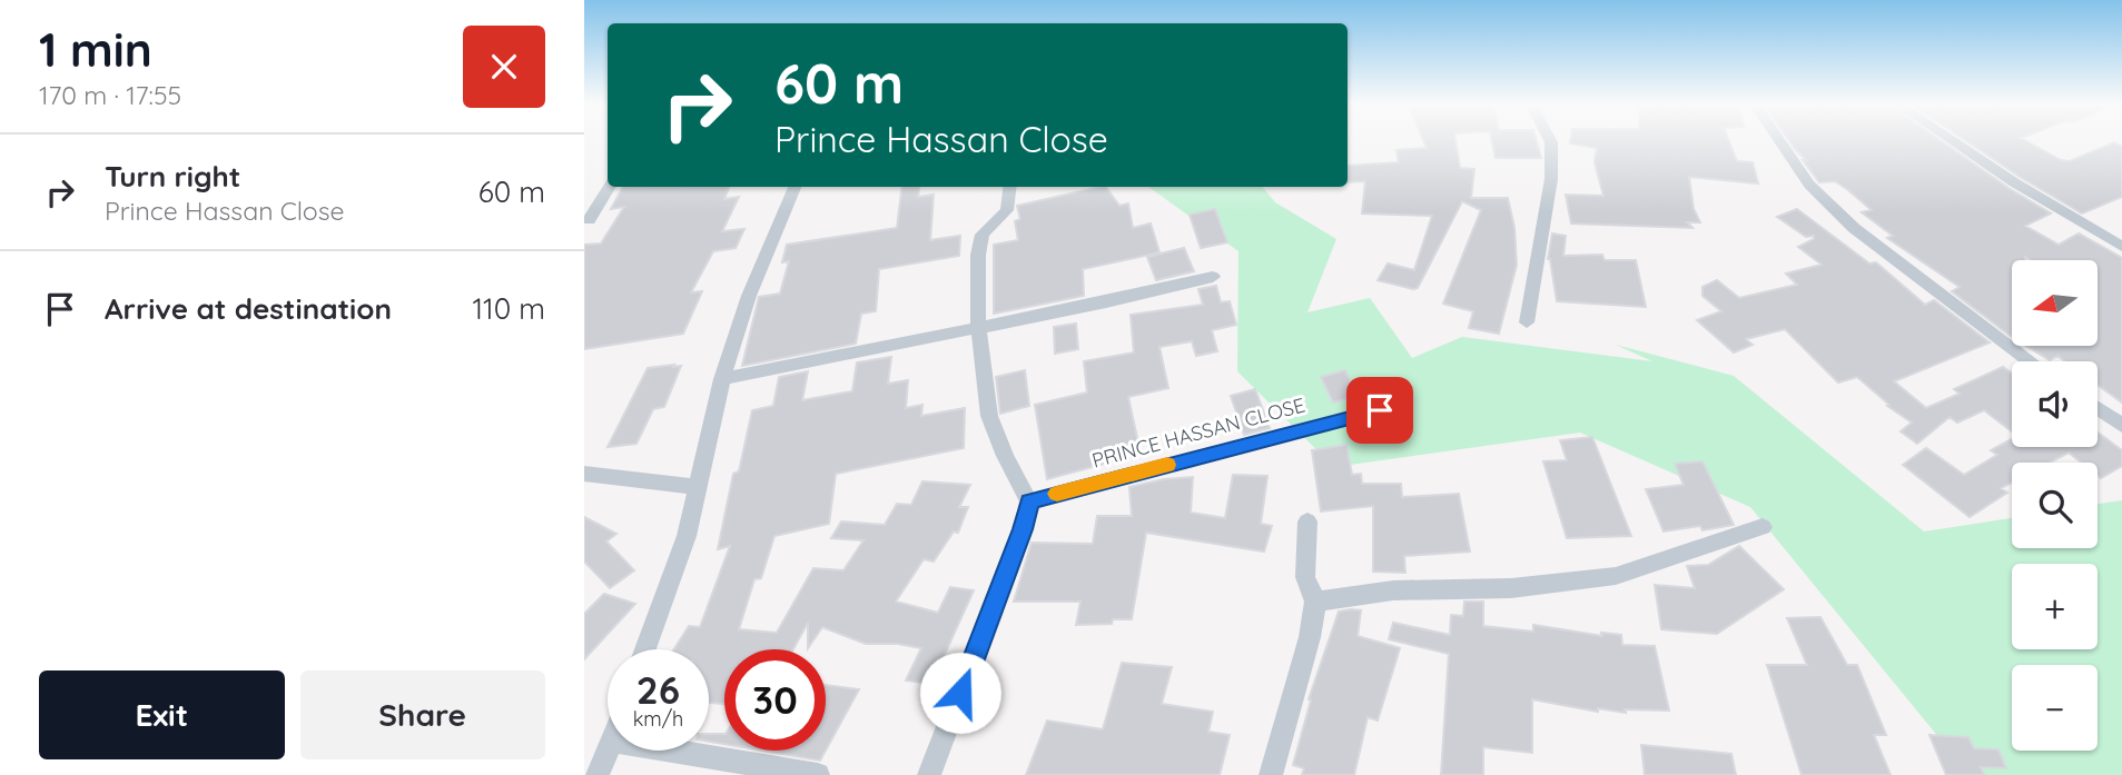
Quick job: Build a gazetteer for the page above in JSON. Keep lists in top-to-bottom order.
{
  "streets": {
    "street": ["PRINCE HASSAN CLOSE"]
  },
  "north": "left",
  "page": {
    "heading": ["1 min", "170 m · 17:55"],
    "turn": ["60 m", "Prince Hassan Close"],
    "list": [
      {
        "name": "Turn right",
        "note": "Prince Hassan Close",
        "value": "60 m"
      },
      {
        "name": "Arrive at destination",
        "value": "110 m"
      }
    ],
    "map_buttons": ["+", "−"],
    "speed": "26 km/h",
    "limit": "30",
    "buttons": ["Exit", "Share"]
  }
}
